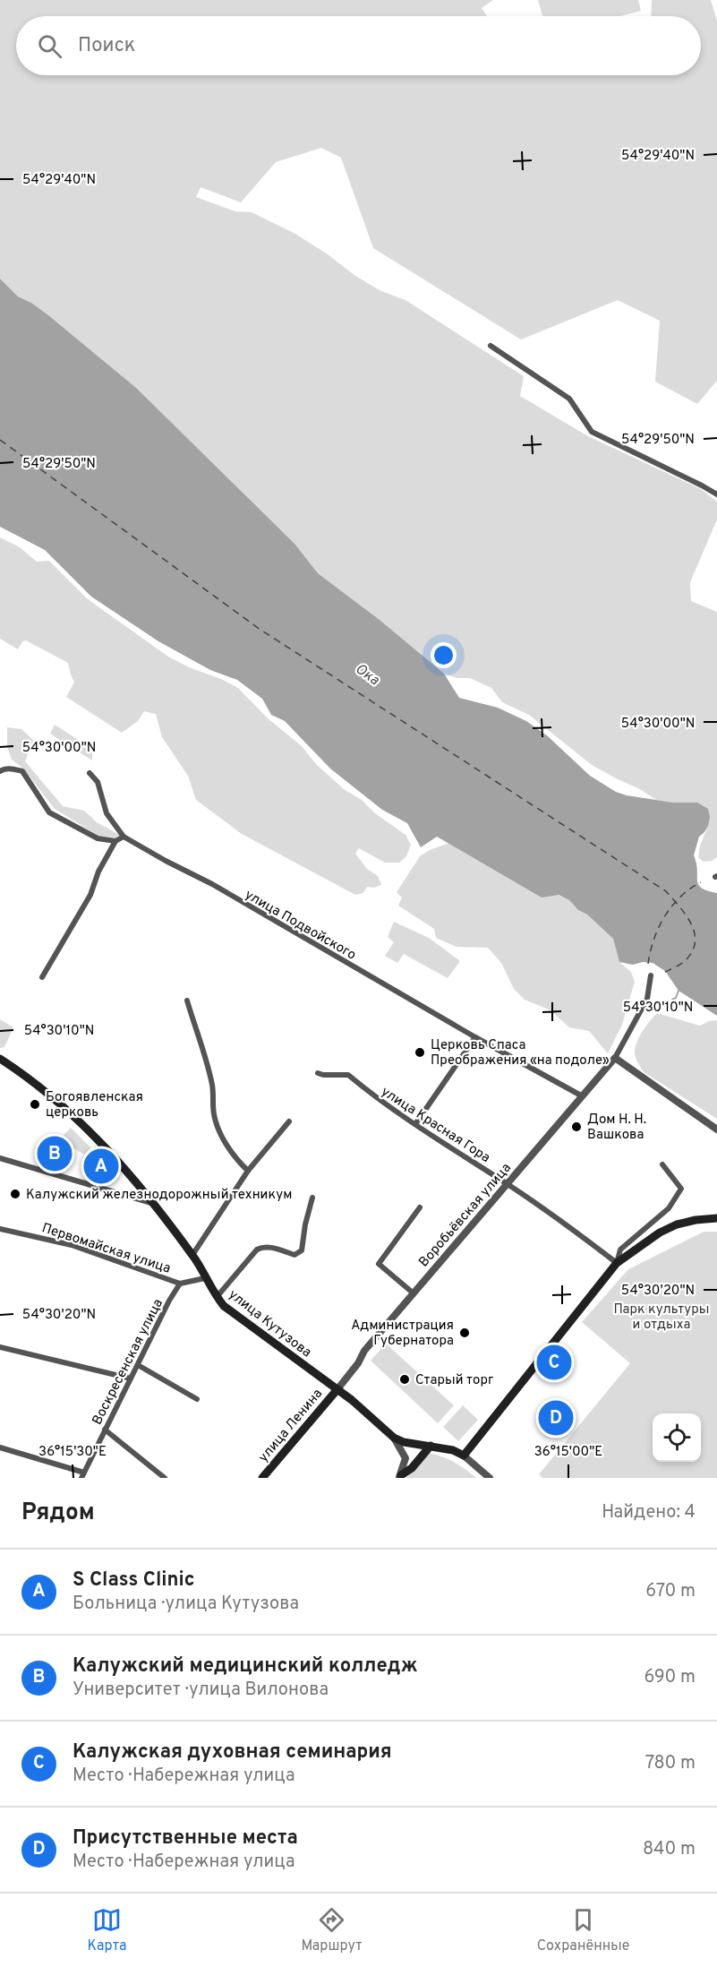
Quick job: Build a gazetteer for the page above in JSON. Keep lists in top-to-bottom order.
{
  "streets": {
    "main road": ["улица Кутузова", "улица Ленина"],
    "street": [
      "улица Подвойского",
      "улица Красная Гора",
      "Воробьёвская улица",
      "Первомайская улица",
      "Воскресенская улица"
    ]
  },
  "crossings": [
    ["улица Подвойского", "Воробьёвская улица"],
    ["улица Красная Гора", "Воробьёвская улица"],
    ["Воробьёвская улица", "улица Кутузова"],
    ["Воробьёвская улица", "улица Ленина"],
    ["Первомайская улица", "улица Кутузова"],
    ["Первомайская улица", "Воскресенская улица"],
    ["улица Кутузова", "улица Ленина"]
  ],
  "water": ["Ока"],
  "parks": ["Парк культуры и отдыха"],
  "places": [
    "Церковь Спаса Преображения «на подоле»",
    "Богоявленская церковь",
    "Дом Н. Н. Вашкова",
    "Калужский железнодорожный техникум",
    "Администрация Губернатора",
    "Старый торг"
  ],
  "page": {
    "search": "Поиск",
    "pins": [
      "B",
      "A",
      "C",
      "D"
    ],
    "heading": ["Рядом", "Найдено: 4"],
    "list": [
      {
        "mark": "A",
        "name": "S Class Clinic",
        "note": "Больница · улица Кутузова",
        "value": "670 m"
      },
      {
        "mark": "B",
        "name": "Калужский медицинский колледж",
        "note": "Университет · улица Вилонова",
        "value": "690 m"
      },
      {
        "mark": "C",
        "name": "Калужская духовная семинария",
        "note": "Место · Набережная улица",
        "value": "780 m"
      },
      {
        "mark": "D",
        "name": "Присутственные места",
        "note": "Место · Набережная улица",
        "value": "840 m"
      }
    ],
    "nav": ["Карта", "Маршрут", "Сохранённые"]
  },
  "coordinates": [
    "54°29'40\"N",
    "54°29'50\"N",
    "54°30'00\"N",
    "54°30'10\"N",
    "54°30'20\"N",
    "36°15'30\"E",
    "36°15'00\"E"
  ]
}
